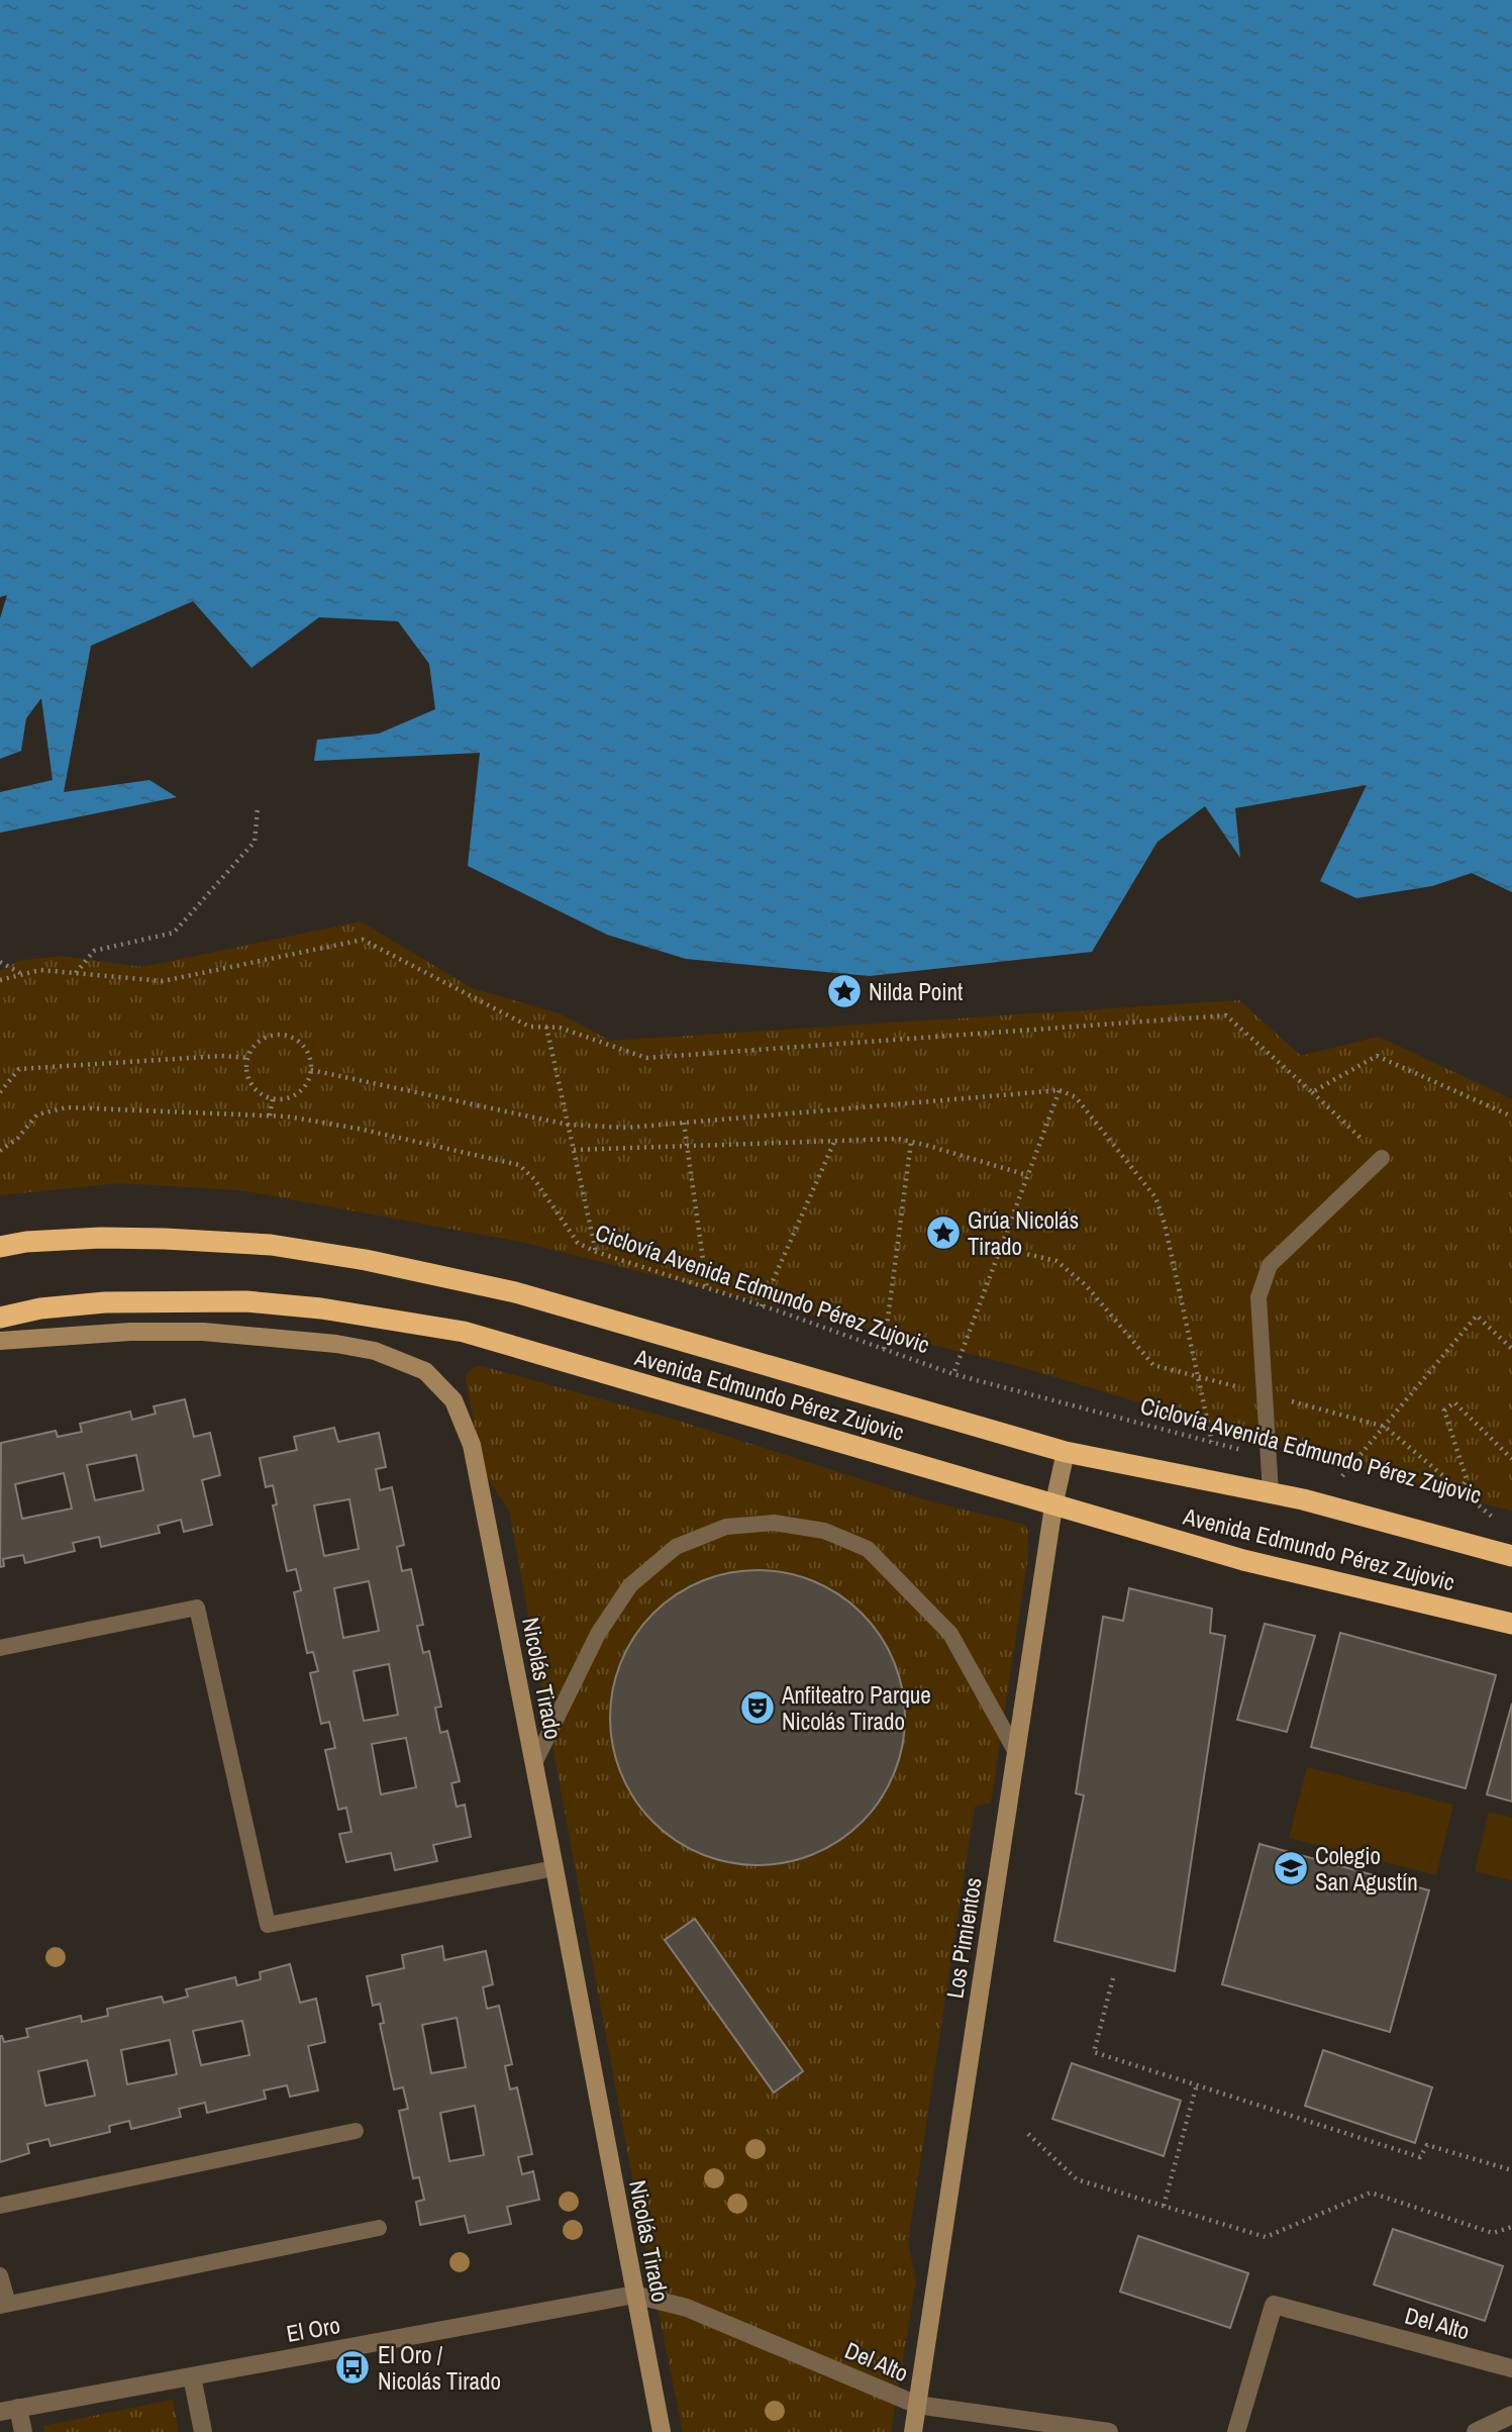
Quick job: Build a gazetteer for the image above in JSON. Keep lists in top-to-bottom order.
{
  "streets": {
    "highway": ["Avenida Edmundo Pérez Zujovic"],
    "main road": ["Nicolás Tirado", "Los Pimientos"],
    "street": ["Del Alto", "El Oro"],
    "path": ["Ciclovía Avenida Edmundo Pérez Zujovic"]
  },
  "crossings": [
    ["Avenida Edmundo Pérez Zujovic", "Los Pimientos"],
    ["Nicolás Tirado", "Del Alto"],
    ["Nicolás Tirado", "El Oro"],
    ["Los Pimientos", "Del Alto"],
    ["Del Alto", "El Oro"]
  ],
  "places": {
    "place": ["Nilda Point", "Grúa Nicolás Tirado"],
    "theatre": ["Anfiteatro Parque Nicolás Tirado"],
    "school or university": ["Colegio San Agustín"],
    "bus stop": ["El Oro / Nicolás Tirado"]
  }
}
